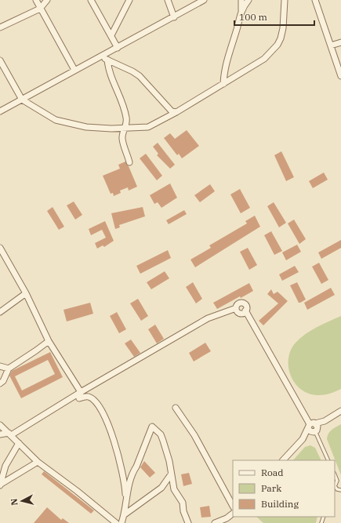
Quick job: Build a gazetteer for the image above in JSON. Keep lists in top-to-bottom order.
{
  "legend": ["Road", "Park", "Building"],
  "scale_bar": "100 m",
  "north": "left"
}
